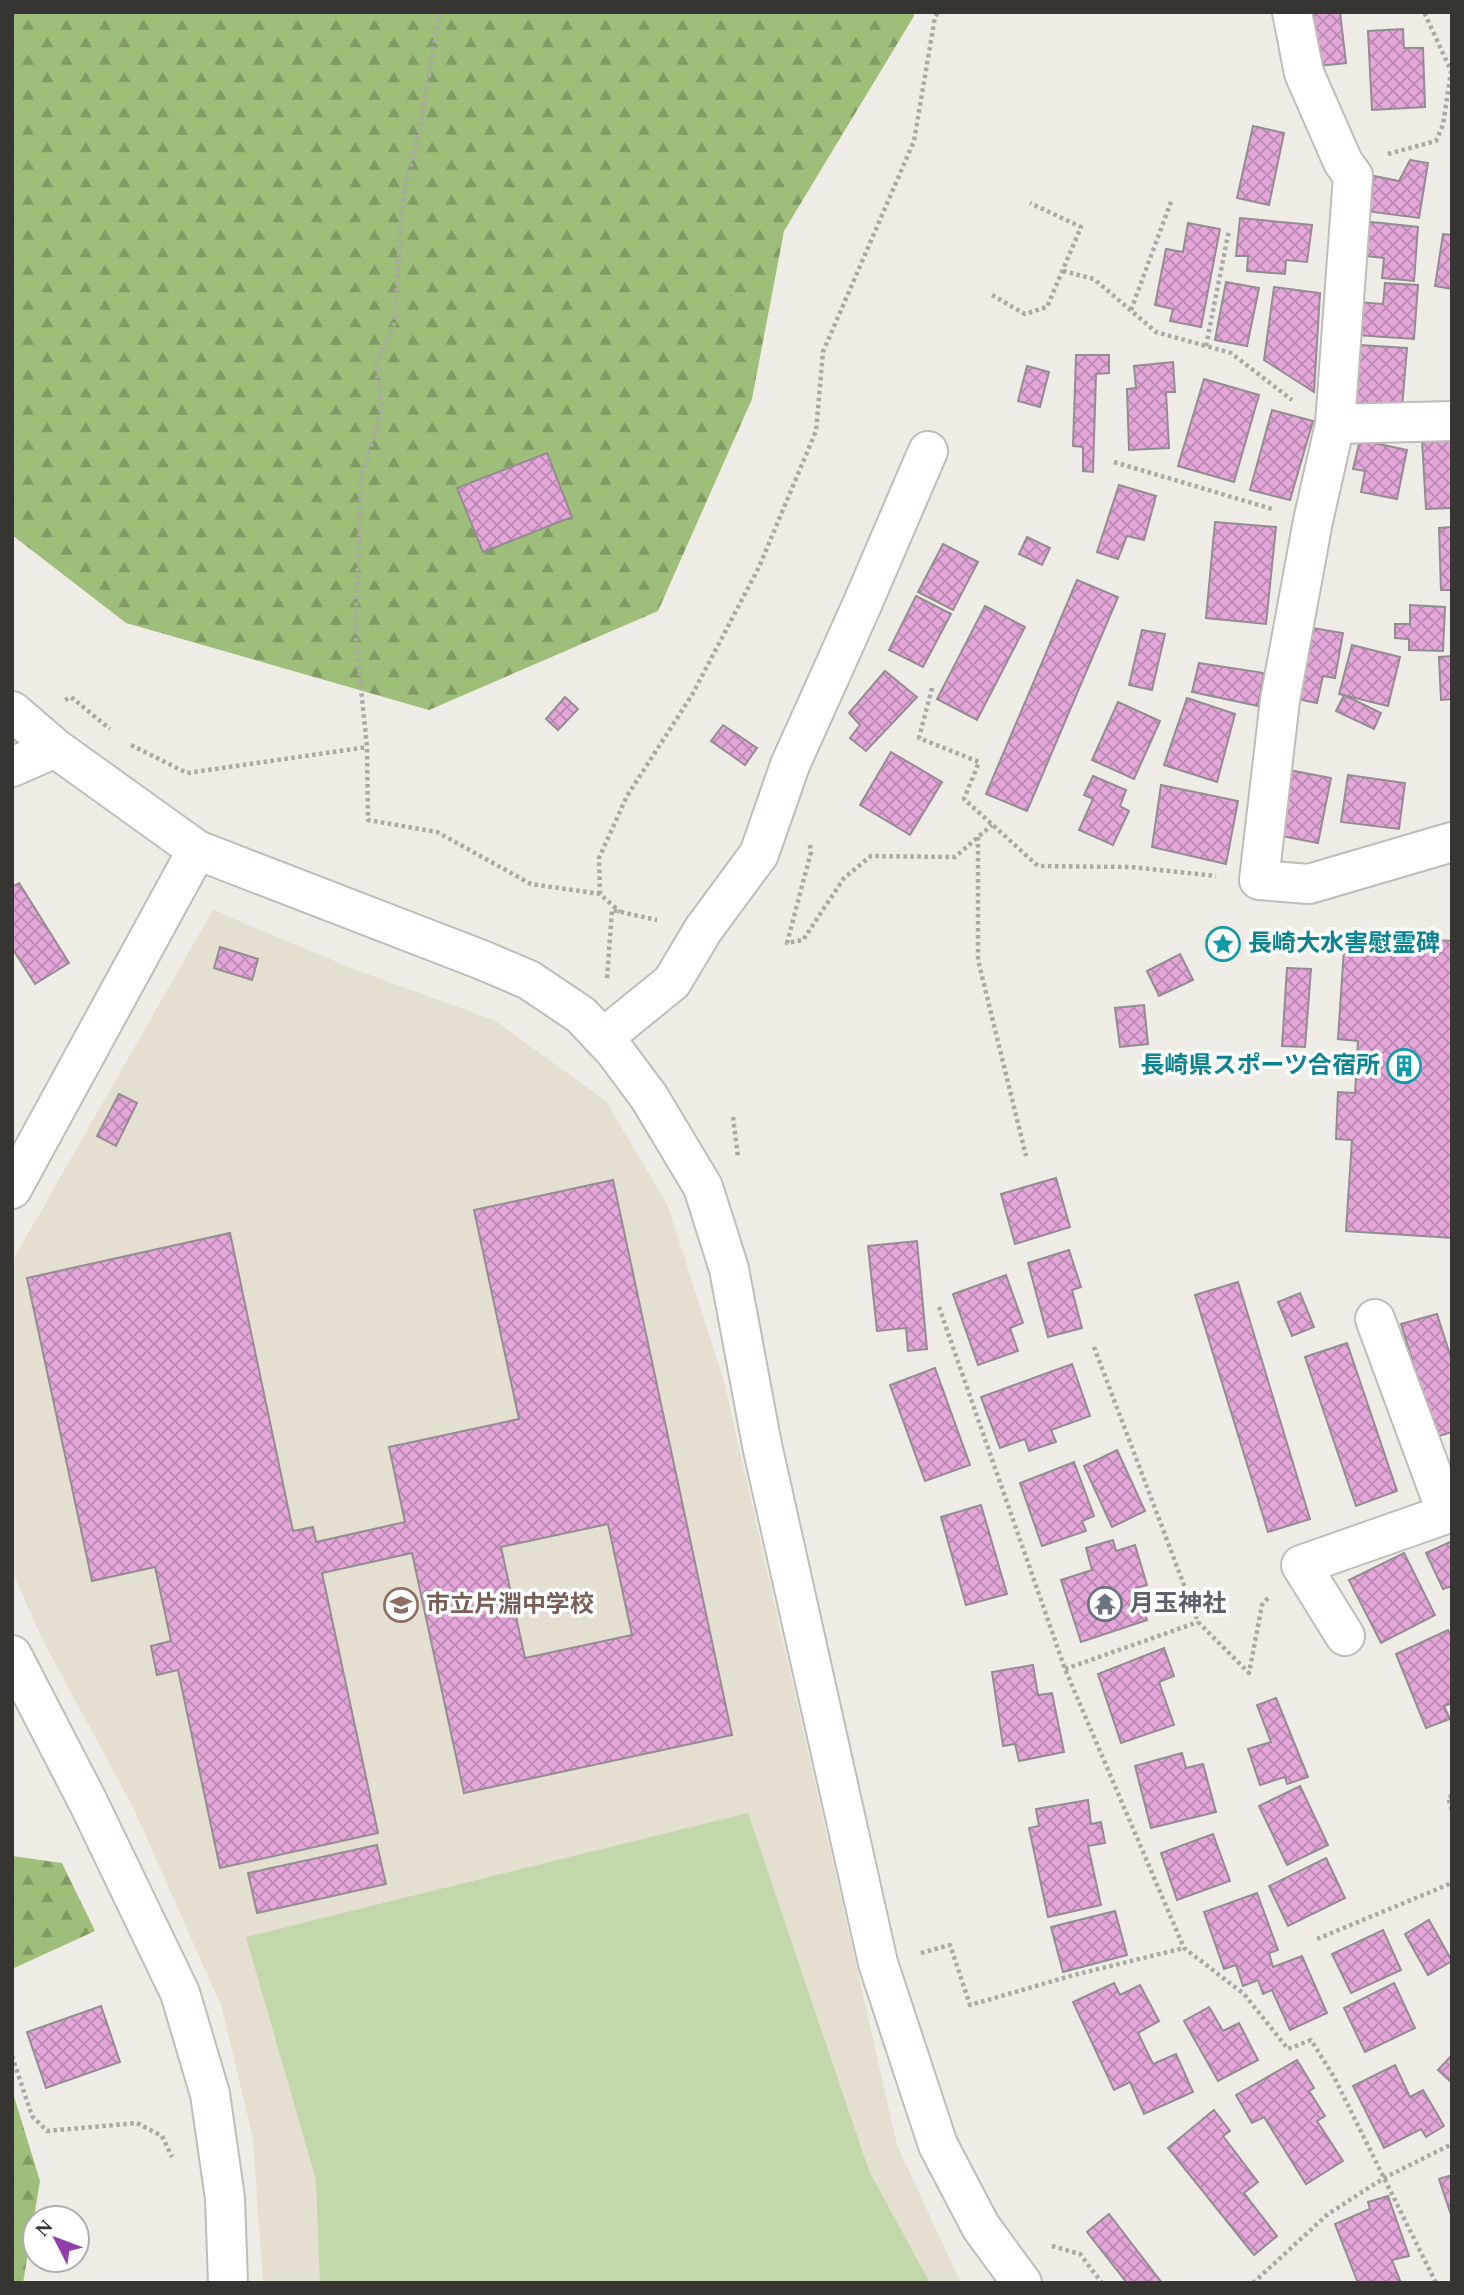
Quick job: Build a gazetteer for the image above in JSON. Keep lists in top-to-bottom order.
{
  "places": {
    "place": ["長崎大水害慰霊碑"],
    "building": ["長崎県スポーツ合宿所"],
    "temple": ["月玉神社"],
    "school or university": ["市立片淵中学校"]
  },
  "north": "top left"
}
